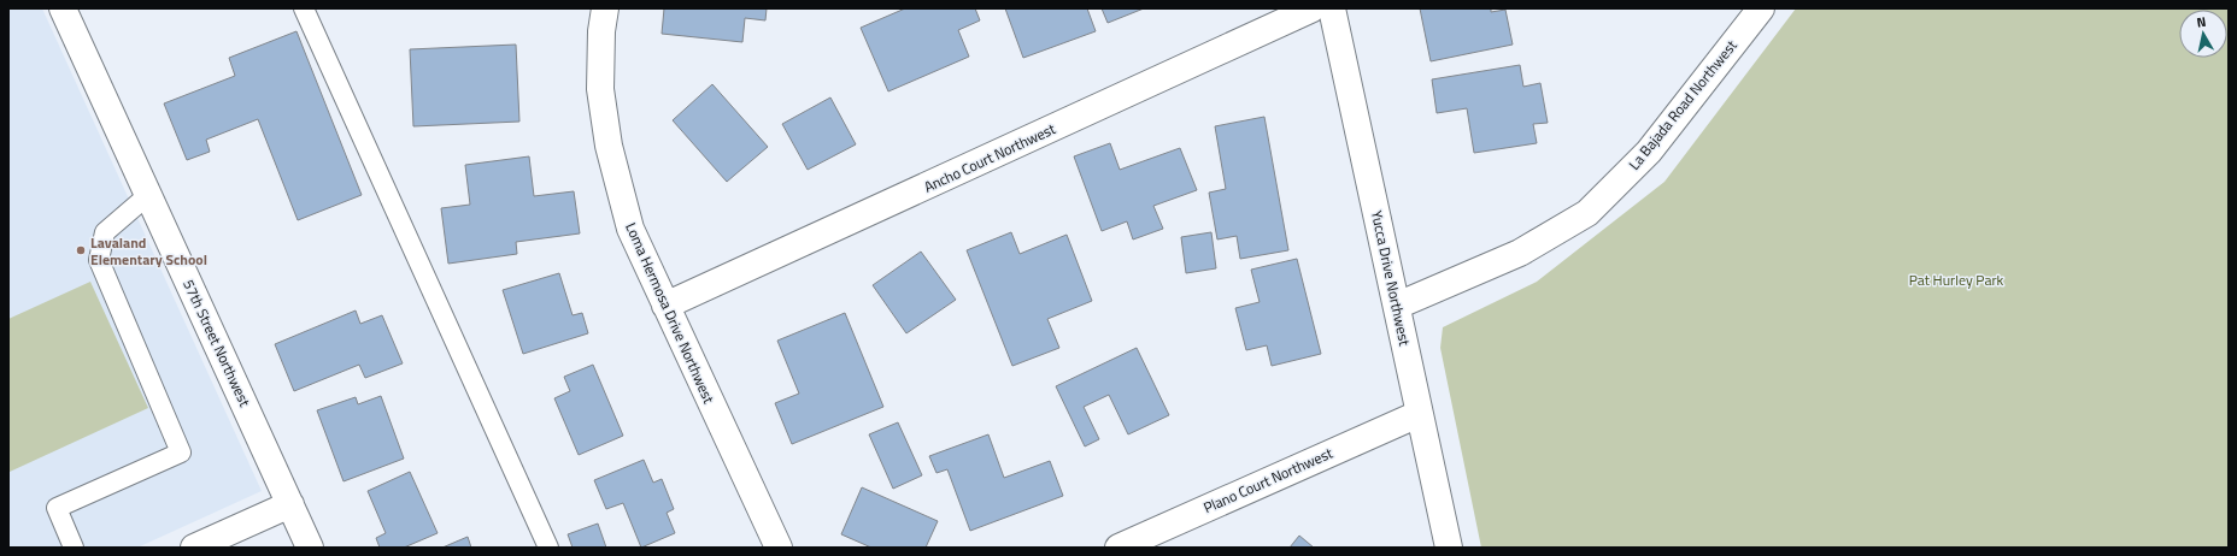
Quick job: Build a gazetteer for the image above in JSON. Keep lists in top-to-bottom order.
{
  "streets": {
    "street": [
      "La Bajada Road Northwest",
      "Ancho Court Northwest",
      "Yucca Drive Northwest",
      "Loma Hermosa Drive Northwest",
      "57th Street Northwest",
      "Plano Court Northwest"
    ]
  },
  "crossings": [
    ["La Bajada Road Northwest", "Yucca Drive Northwest"],
    ["Ancho Court Northwest", "Loma Hermosa Drive Northwest"],
    ["Yucca Drive Northwest", "Plano Court Northwest"]
  ],
  "parks": ["Pat Hurley Park"],
  "places": ["Lavaland Elementary School"],
  "north": "top"
}
